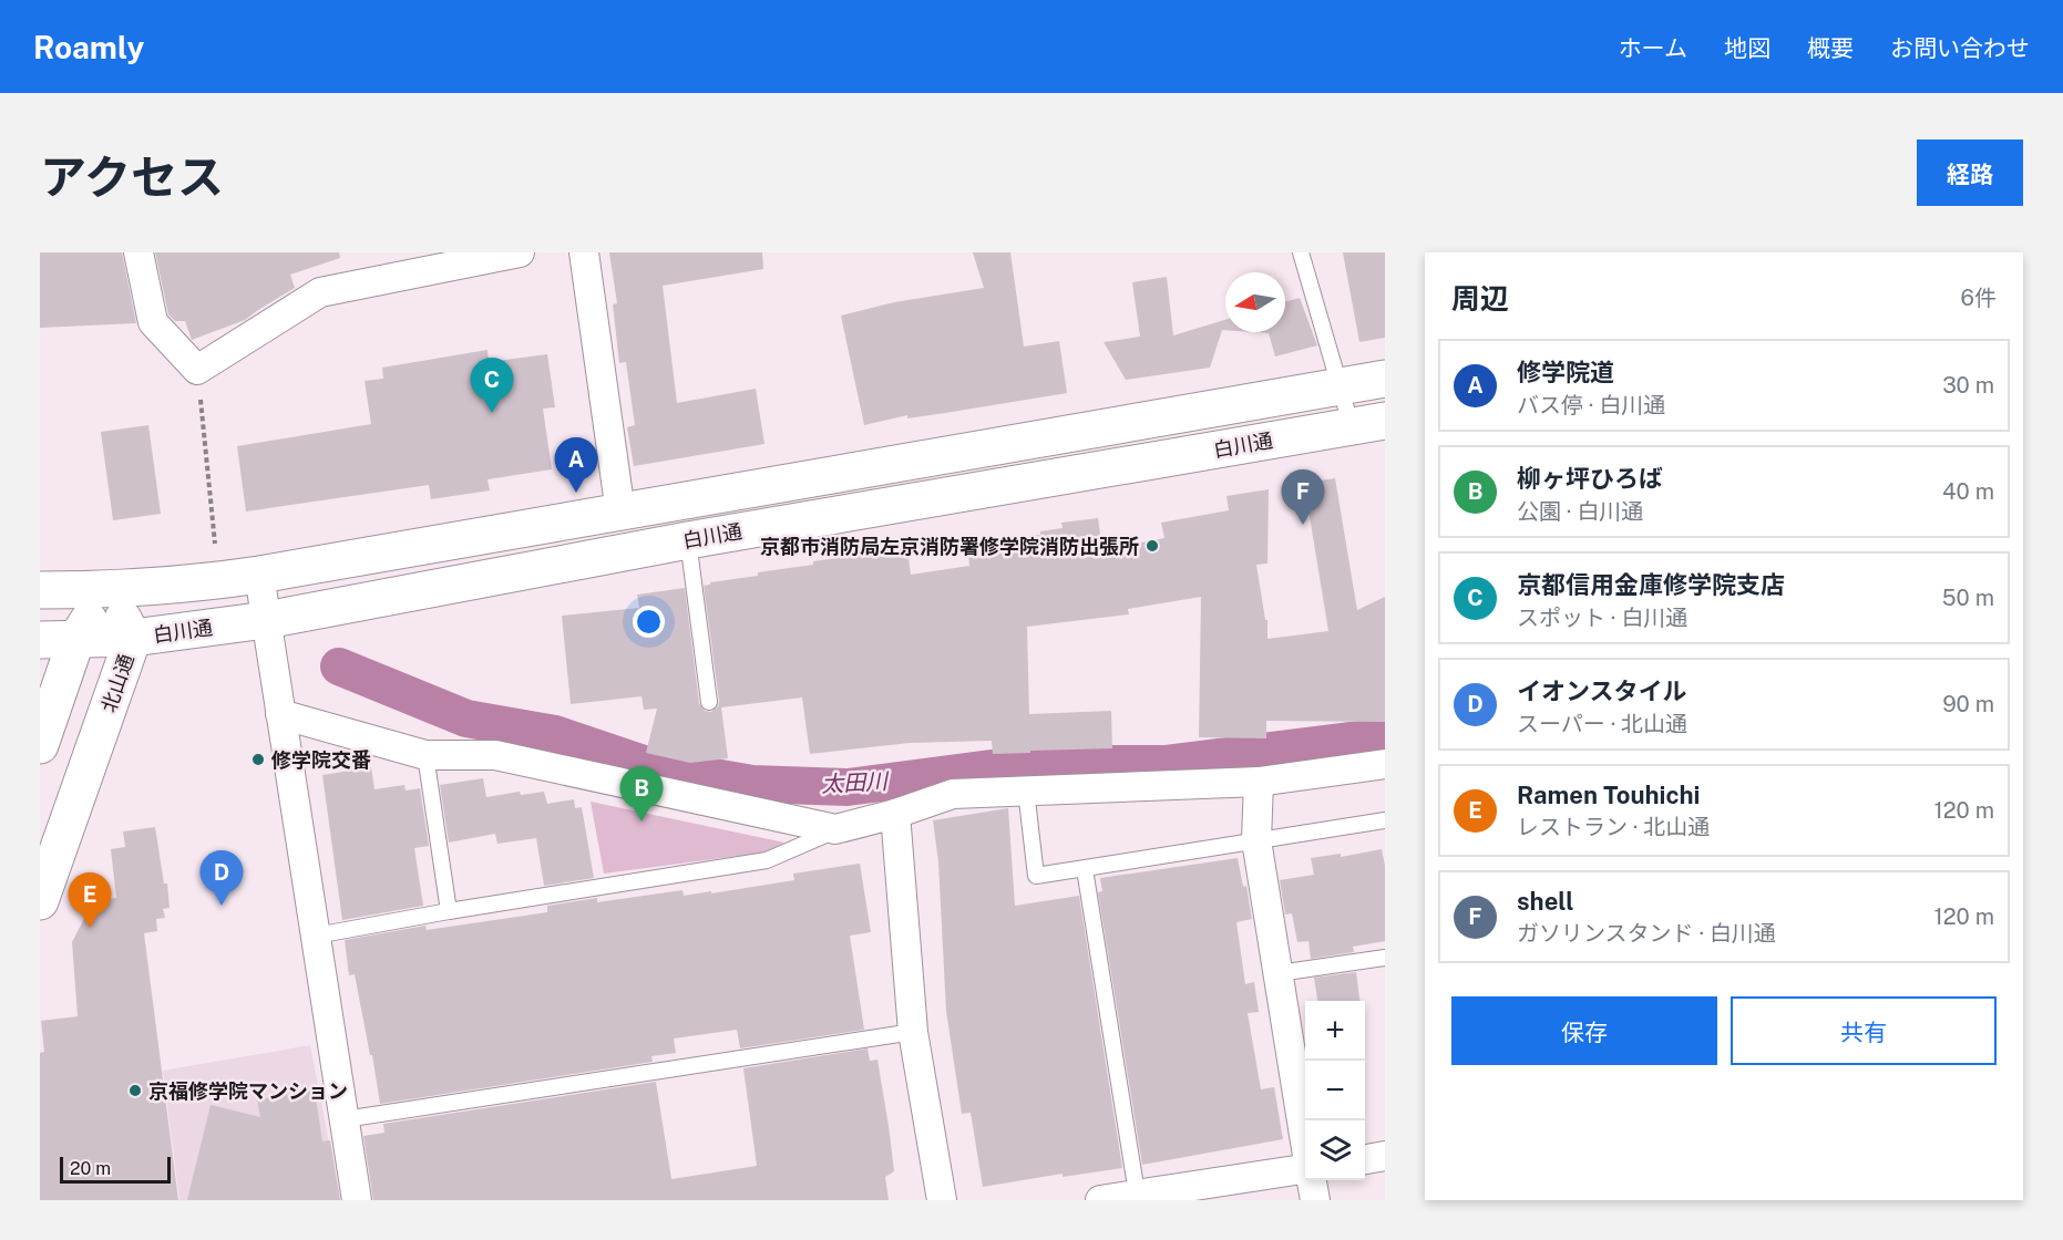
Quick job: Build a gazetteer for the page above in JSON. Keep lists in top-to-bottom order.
{
  "streets": {
    "street": ["白川通", "北山通"]
  },
  "crossings": [
    ["白川通", "北山通"]
  ],
  "water": ["太田川"],
  "places": ["京都市消防局左京消防署修学院消防出張所", "修学院交番", "京福修学院マンション"],
  "scale_bar": "20 m",
  "north": "left",
  "page": {
    "header": "Roamly",
    "nav": [
      "ホーム",
      "地図",
      "概要",
      "お問い合わせ"
    ],
    "title": "アクセス",
    "buttons": [
      "経路",
      ["保存", "共有"]
    ],
    "heading": ["周辺", "6件"],
    "list": [
      {
        "mark": "A",
        "name": "修学院道",
        "note": "バス停 · 白川通",
        "value": "30 m"
      },
      {
        "mark": "B",
        "name": "柳ヶ坪ひろば",
        "note": "公園 · 白川通",
        "value": "40 m"
      },
      {
        "mark": "C",
        "name": "京都信用金庫修学院支店",
        "note": "スポット · 白川通",
        "value": "50 m"
      },
      {
        "mark": "D",
        "name": "イオンスタイル",
        "note": "スーパー · 北山通",
        "value": "90 m"
      },
      {
        "mark": "E",
        "name": "Ramen Touhichi",
        "note": "レストラン · 北山通",
        "value": "120 m"
      },
      {
        "mark": "F",
        "name": "shell",
        "note": "ガソリンスタンド · 白川通",
        "value": "120 m"
      }
    ],
    "pins": [
      "C",
      "A",
      "F",
      "B",
      "D",
      "E"
    ],
    "map_buttons": ["+", "−"],
    "scale": "20 m"
  }
}
